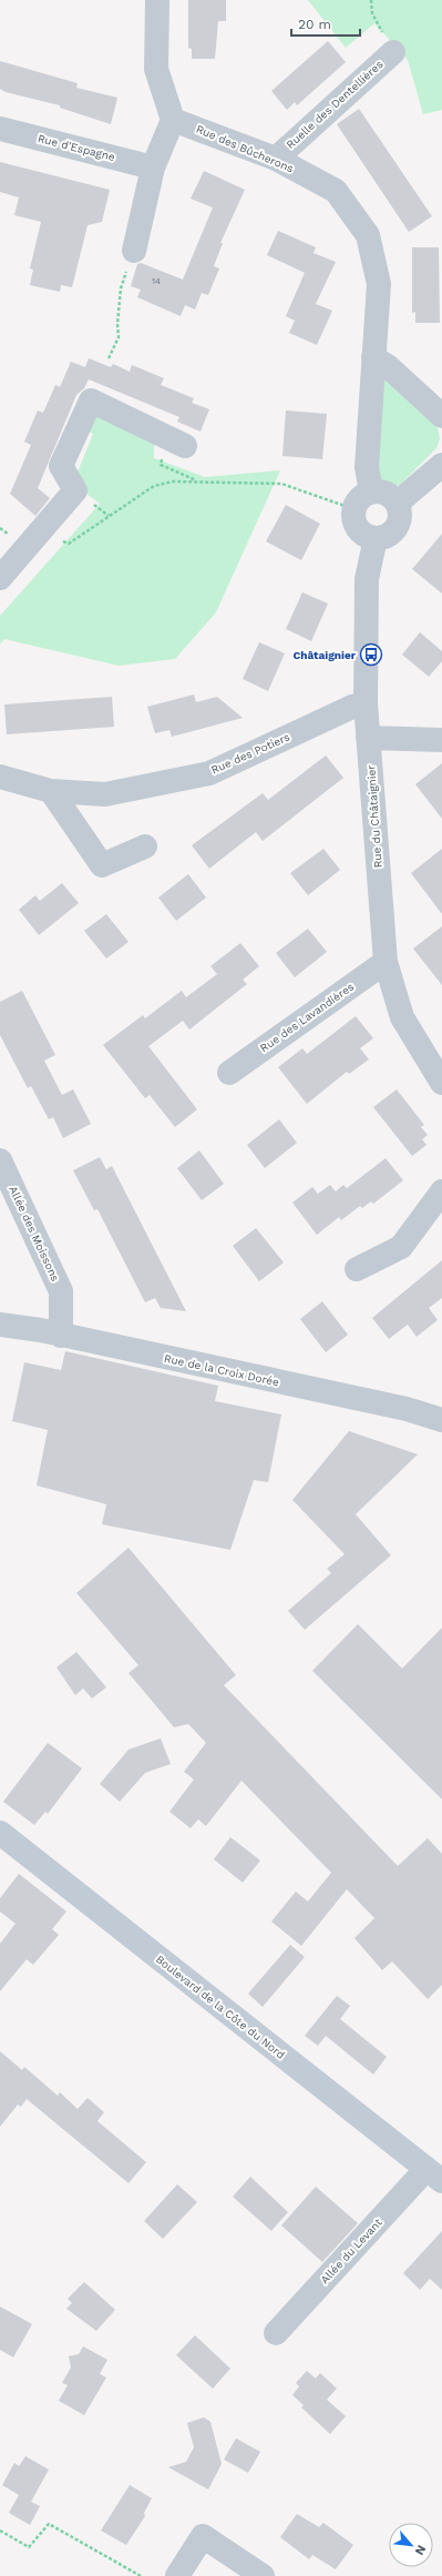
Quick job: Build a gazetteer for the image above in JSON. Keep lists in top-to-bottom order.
{
  "streets": {
    "main road": ["Boulevard de la Côte du Nord"],
    "street": [
      "Ruelle des Dentellières",
      "Rue d'Espagne",
      "Rue des Bûcherons",
      "Rue des Potiers",
      "Rue du Châtaignier",
      "Rue des Lavandières",
      "Allée des Moissons",
      "Rue de la Croix Dorée",
      "Allée du Levant"
    ]
  },
  "crossings": [
    ["Ruelle des Dentellières", "Rue des Bûcherons"],
    ["Rue des Bûcherons", "Rue du Châtaignier"],
    ["Rue des Potiers", "Rue du Châtaignier"],
    ["Rue du Châtaignier", "Rue des Lavandières"],
    ["Allée des Moissons", "Rue de la Croix Dorée"],
    ["Boulevard de la Côte du Nord", "Allée du Levant"]
  ],
  "places": {
    "bus stop": ["Châtaignier"]
  },
  "house_numbers": ["14"],
  "scale_bar": "20 m",
  "north": "bottom right"
}
